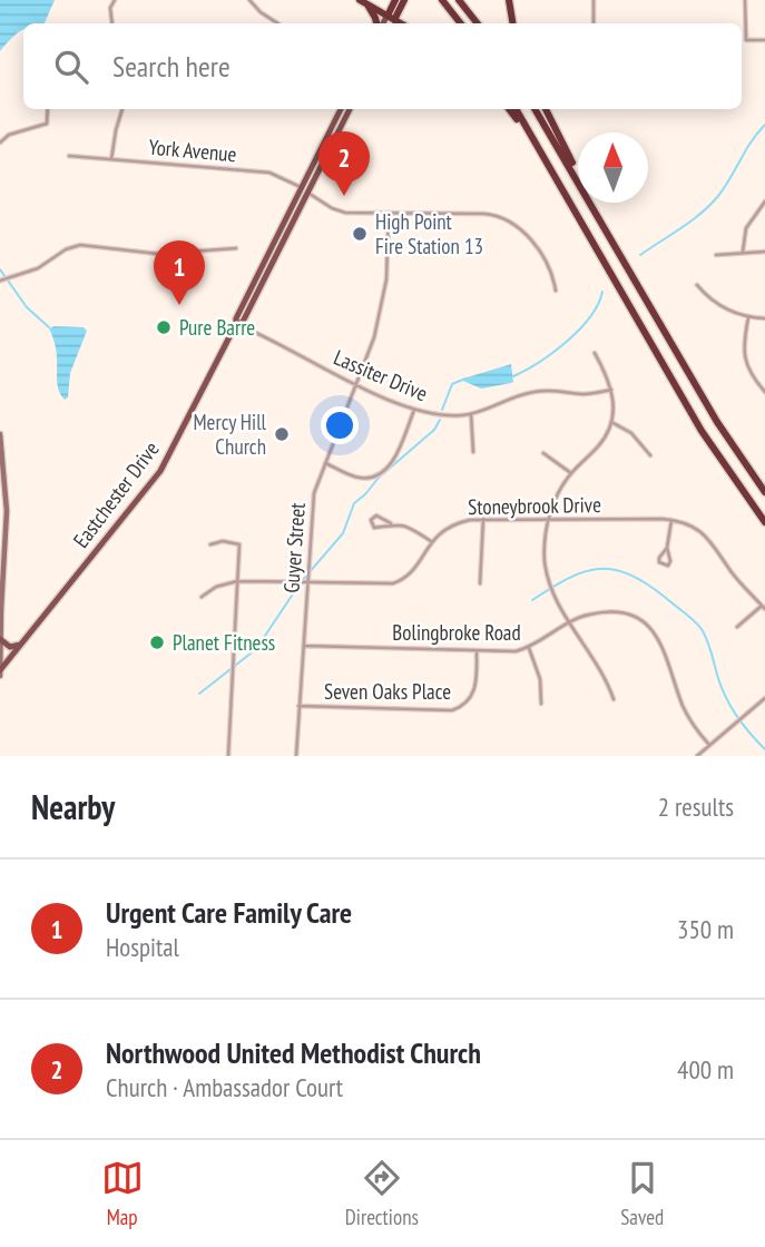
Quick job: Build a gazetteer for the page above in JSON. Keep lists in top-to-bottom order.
{
  "streets": {
    "main road": ["Eastchester Drive"],
    "street": [
      "York Avenue",
      "Lassiter Drive",
      "Stoneybrook Drive",
      "Guyer Street",
      "Bolingbroke Road",
      "Seven Oaks Place"
    ]
  },
  "crossings": [
    ["York Avenue", "Eastchester Drive"],
    ["York Avenue", "Guyer Street"],
    ["Lassiter Drive", "Eastchester Drive"],
    ["Lassiter Drive", "Guyer Street"],
    ["Stoneybrook Drive", "Guyer Street"],
    ["Guyer Street", "Bolingbroke Road"],
    ["Guyer Street", "Seven Oaks Place"],
    ["Bolingbroke Road", "Seven Oaks Place"]
  ],
  "places": [
    "High Point Fire Station 13",
    "Pure Barre",
    "Mercy Hill Church",
    "Planet Fitness"
  ],
  "north": "top",
  "page": {
    "search": "Search here",
    "pins": ["2", "1"],
    "heading": ["Nearby", "2 results"],
    "list": [
      {
        "mark": "1",
        "name": "Urgent Care Family Care",
        "note": "Hospital",
        "value": "350 m"
      },
      {
        "mark": "2",
        "name": "Northwood United Methodist Church",
        "note": "Church · Ambassador Court",
        "value": "400 m"
      }
    ],
    "nav": ["Map", "Directions", "Saved"]
  }
}
